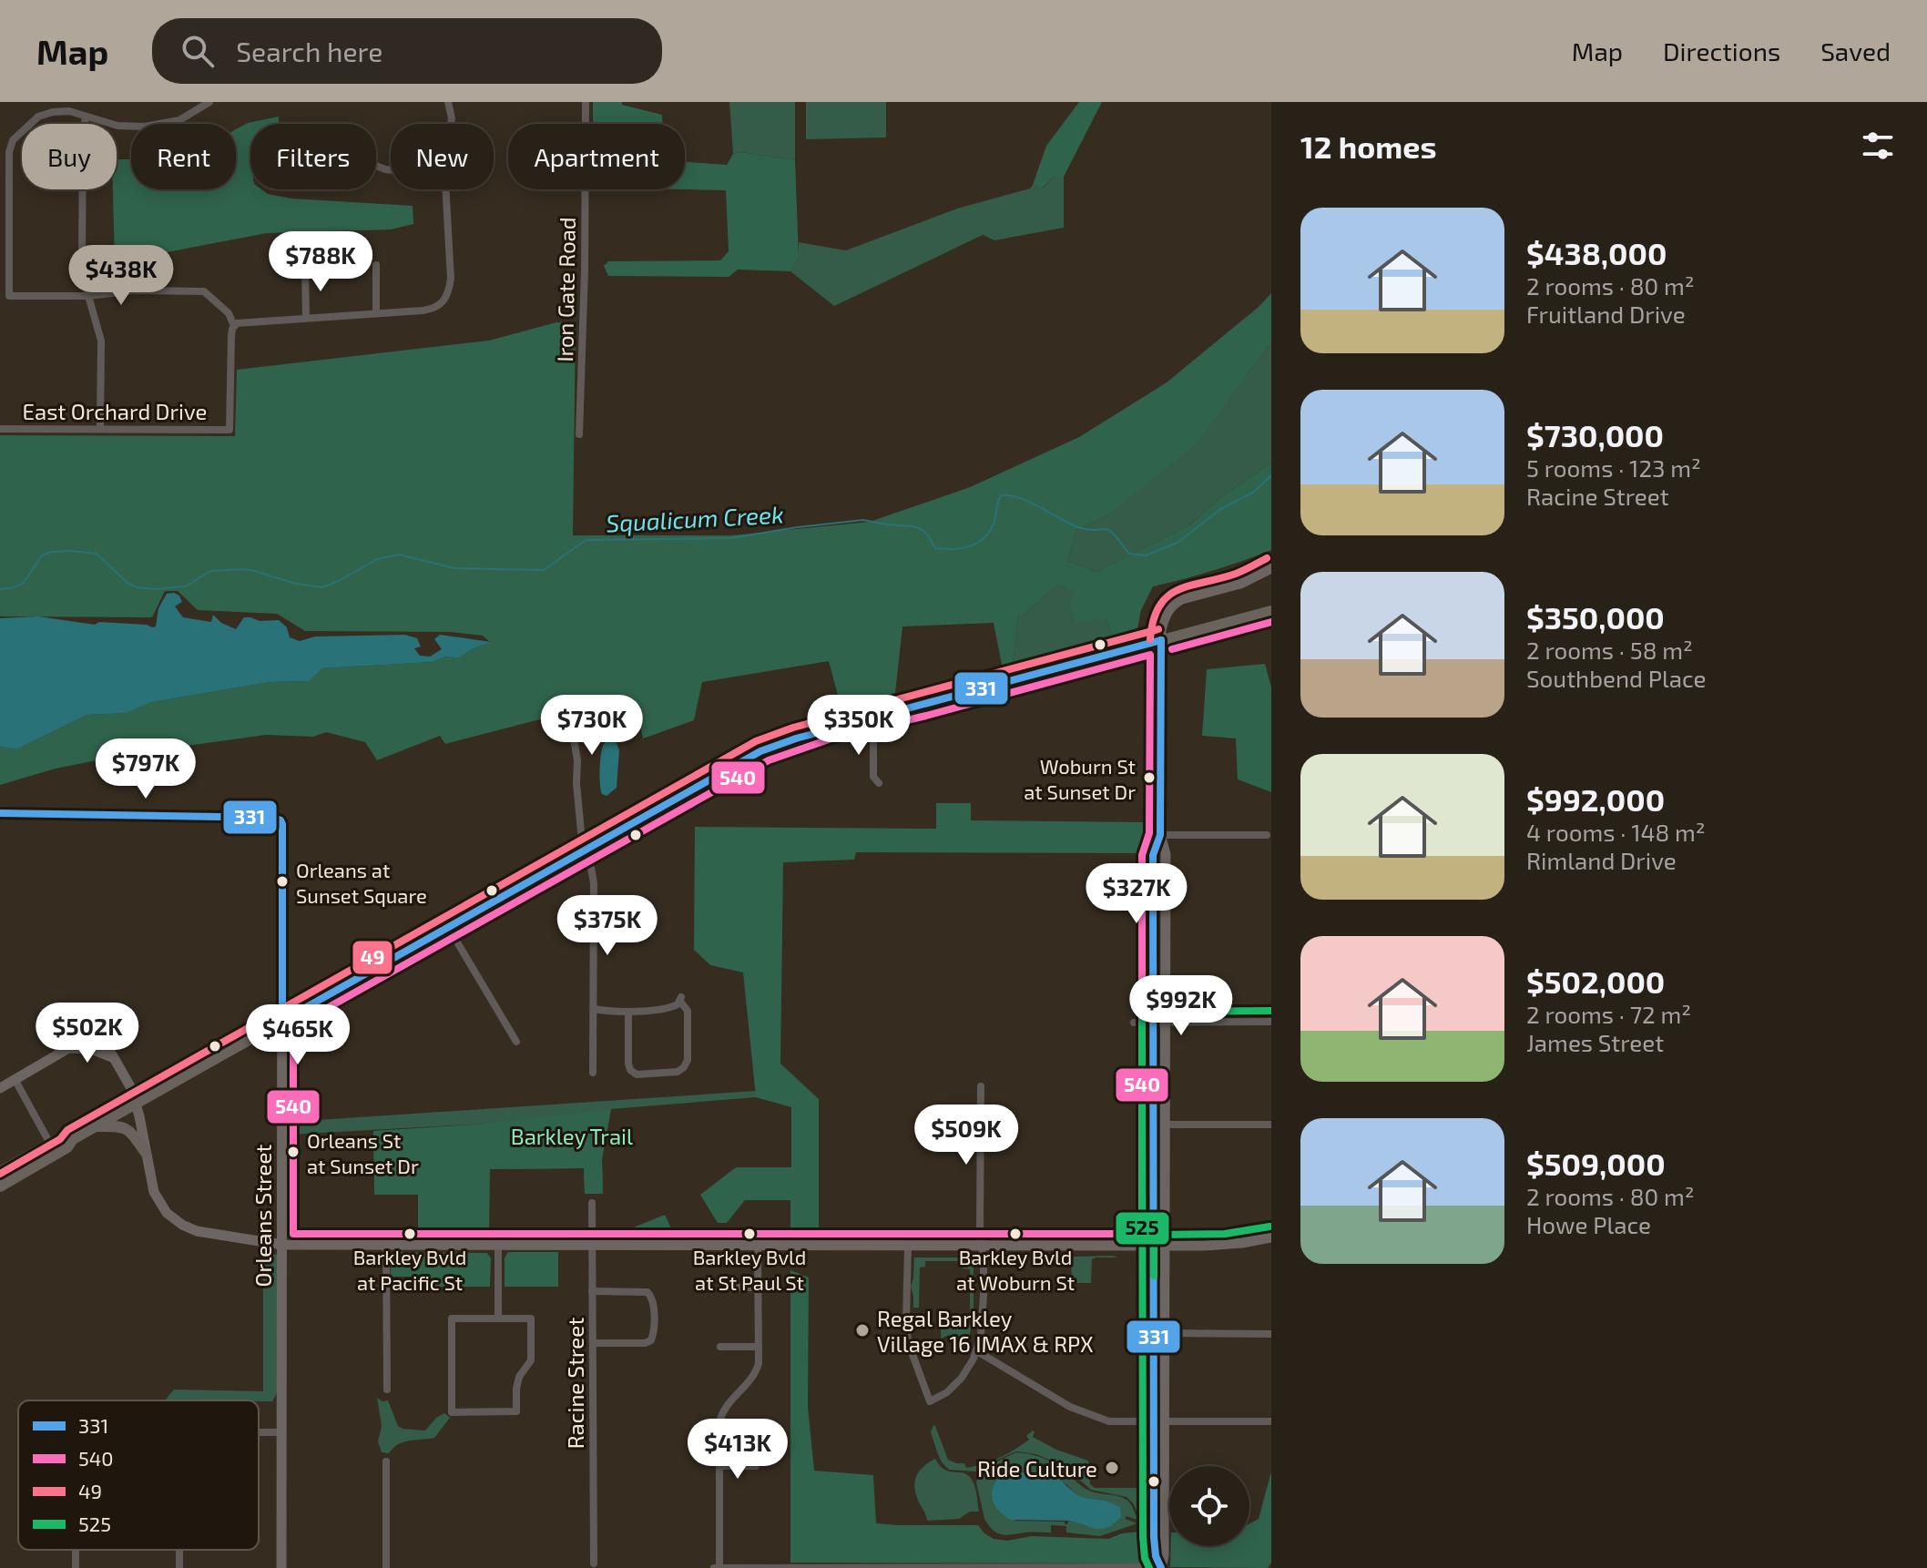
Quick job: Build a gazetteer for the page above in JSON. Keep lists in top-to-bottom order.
{
  "streets": {
    "main road": ["Orleans Street"],
    "street": ["Iron Gate Road", "East Orchard Drive", "Racine Street"]
  },
  "water": ["Squalicum Creek"],
  "parks": ["Barkley Trail"],
  "places": [
    "Woburn St at Sunset Dr",
    "Orleans at Sunset Square",
    "Orleans St at Sunset Dr",
    "Barkley Bvld at Pacific St",
    "Barkley Bvld at St Paul St",
    "Barkley Bvld at Woburn St",
    "Regal Barkley Village 16 IMAX & RPX",
    "Ride Culture"
  ],
  "lines": [
    "transit line 49",
    "transit line 540",
    "transit line 331",
    "transit line 525"
  ],
  "legend": [
    "331",
    "540",
    "49",
    "525"
  ],
  "page": {
    "header": "Map",
    "search": "Search here",
    "nav": ["Map", "Directions", "Saved"],
    "heading": "12 homes",
    "chip": [
      "Buy",
      "Rent",
      "Filters",
      "New",
      "Apartment"
    ],
    "list": [
      {
        "name": "$438,000",
        "note": "2 rooms · 80 m² · Fruitland Drive"
      },
      {
        "name": "$730,000",
        "note": "5 rooms · 123 m² · Racine Street"
      },
      {
        "name": "$350,000",
        "note": "2 rooms · 58 m² · Southbend Place"
      },
      {
        "name": "$992,000",
        "note": "4 rooms · 148 m² · Rimland Drive"
      },
      {
        "name": "$502,000",
        "note": "2 rooms · 72 m² · James Street"
      },
      {
        "name": "$509,000",
        "note": "2 rooms · 80 m² · Howe Place"
      }
    ],
    "price": [
      "$788K",
      "$438K",
      "$730K",
      "$350K",
      "$797K",
      "$327K",
      "$375K",
      "$992K",
      "$502K",
      "$465K",
      "$509K",
      "$413K"
    ]
  }
}
